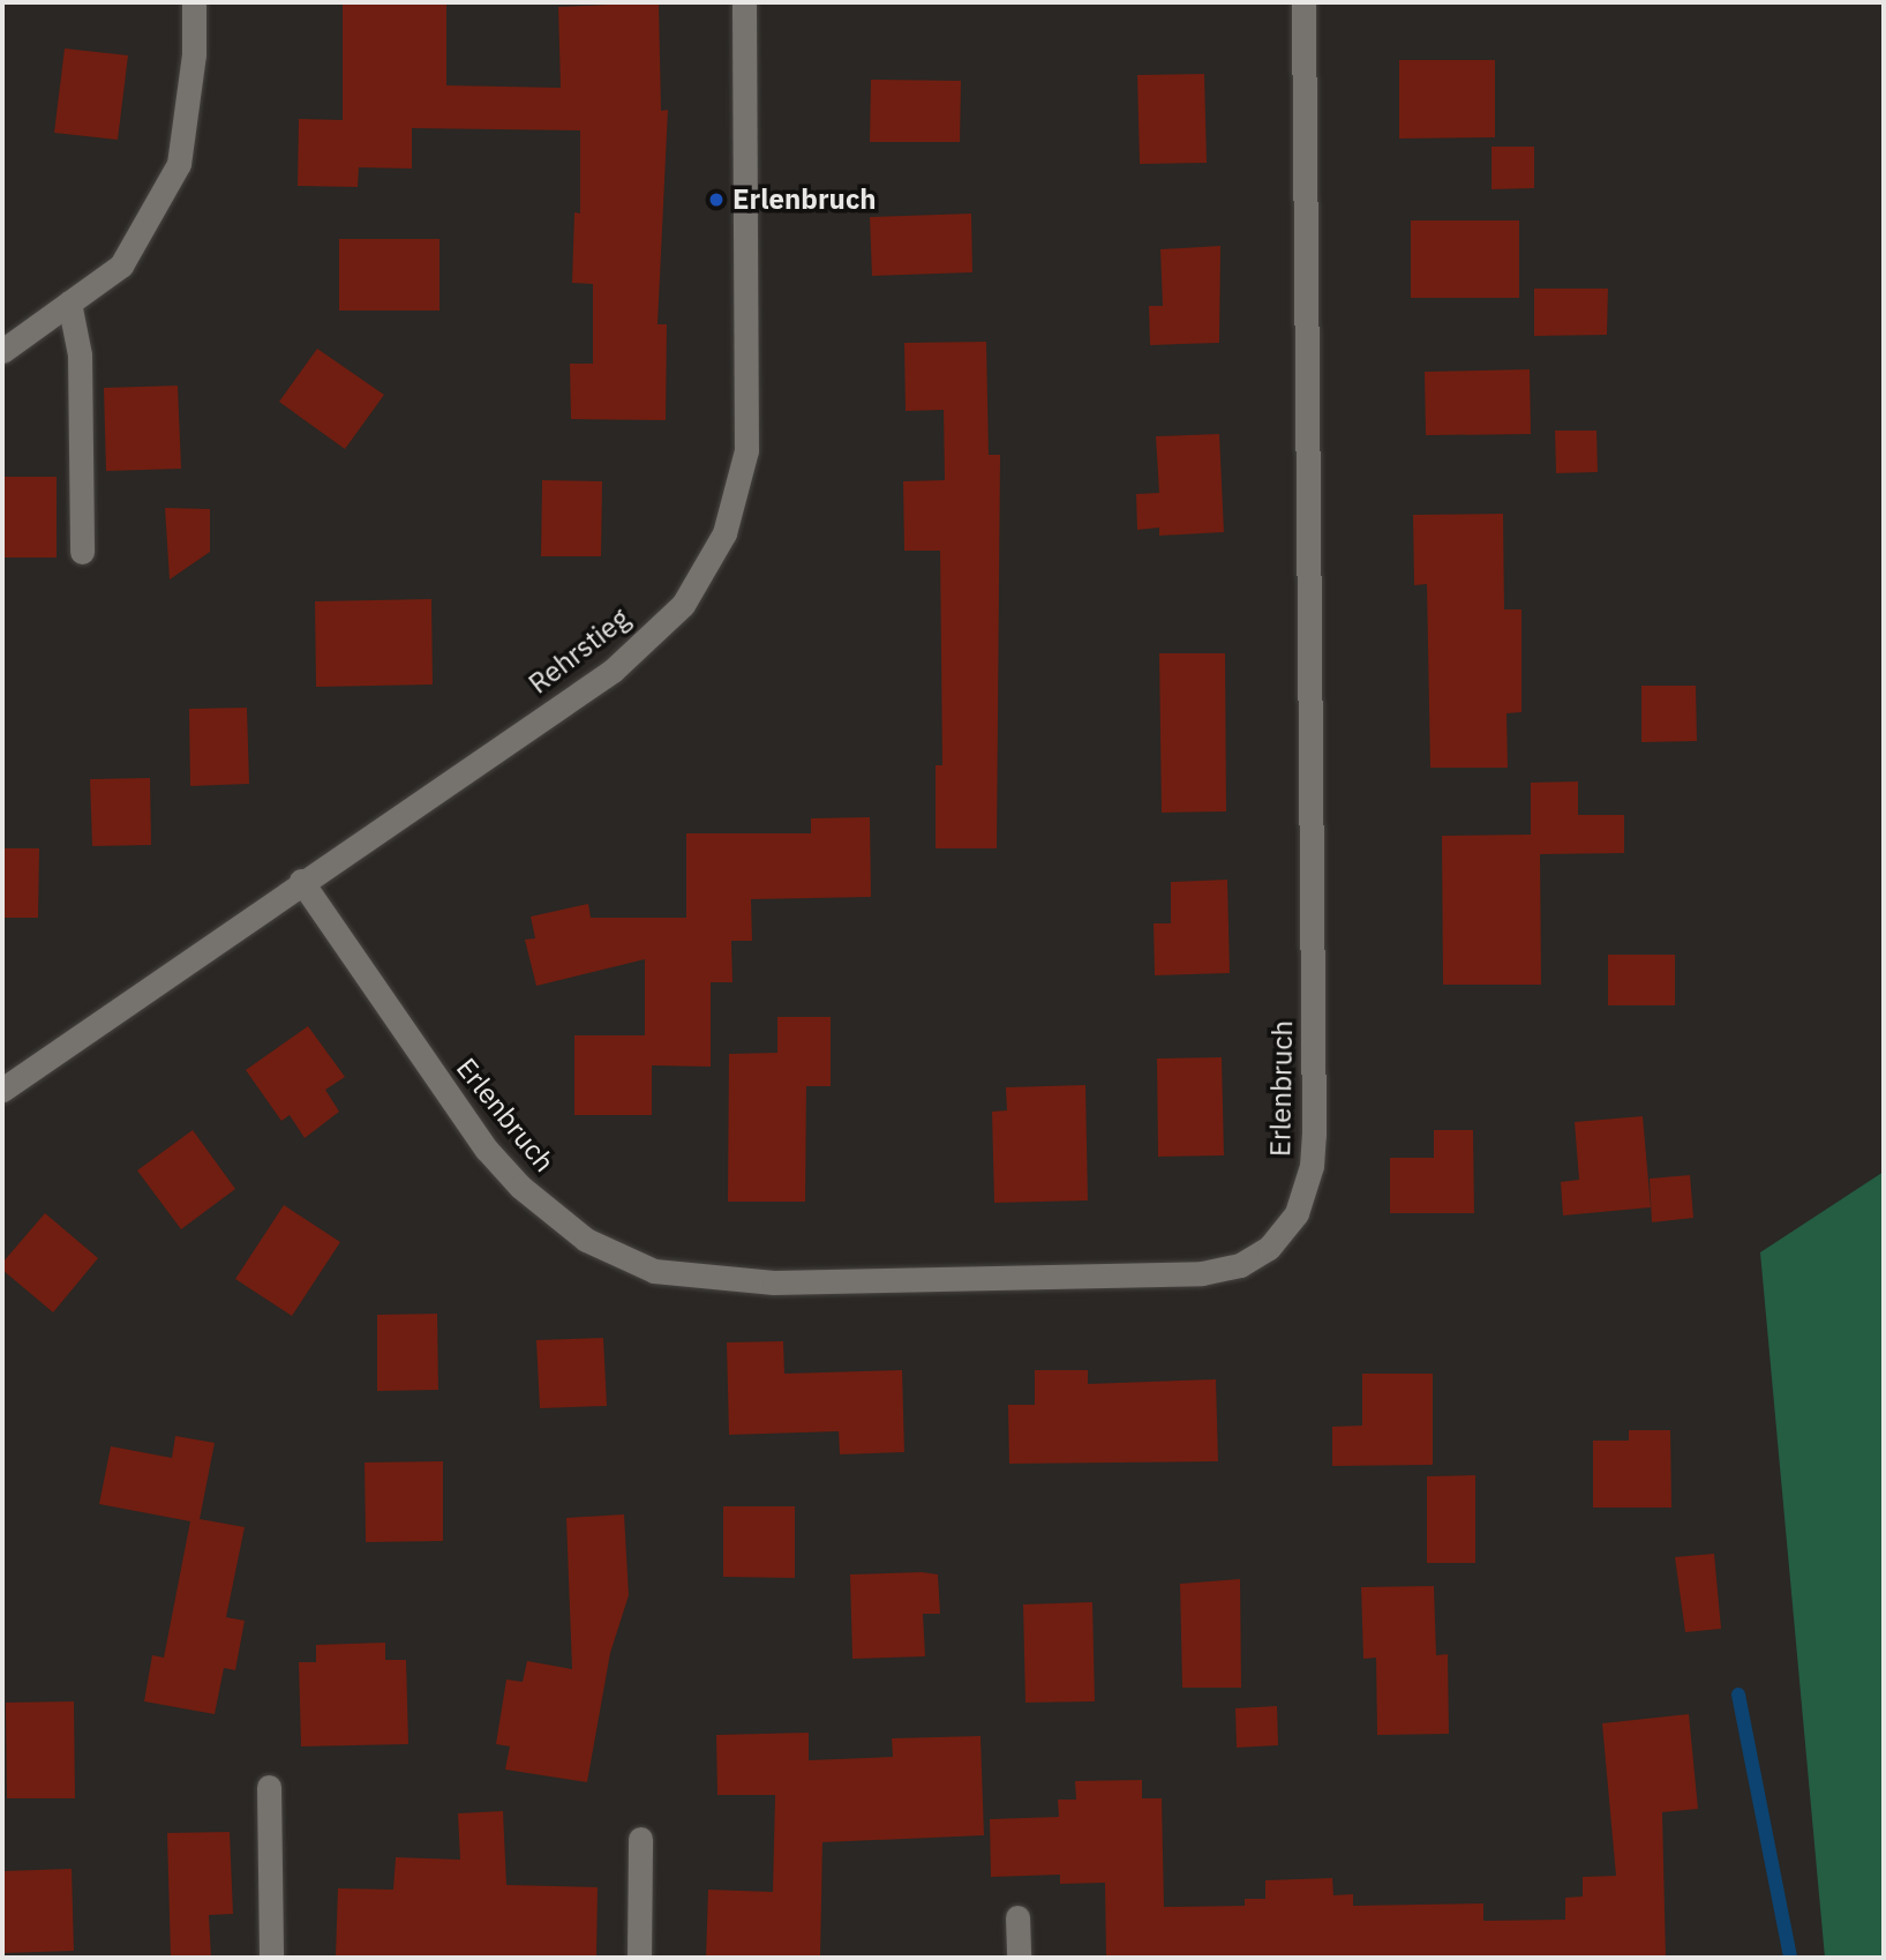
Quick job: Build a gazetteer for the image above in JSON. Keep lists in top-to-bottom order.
{
  "streets": {
    "street": ["Rehrstieg", "Erlenbruch"]
  },
  "crossings": [
    ["Rehrstieg", "Erlenbruch"]
  ],
  "places": ["Erlenbruch"]
}
